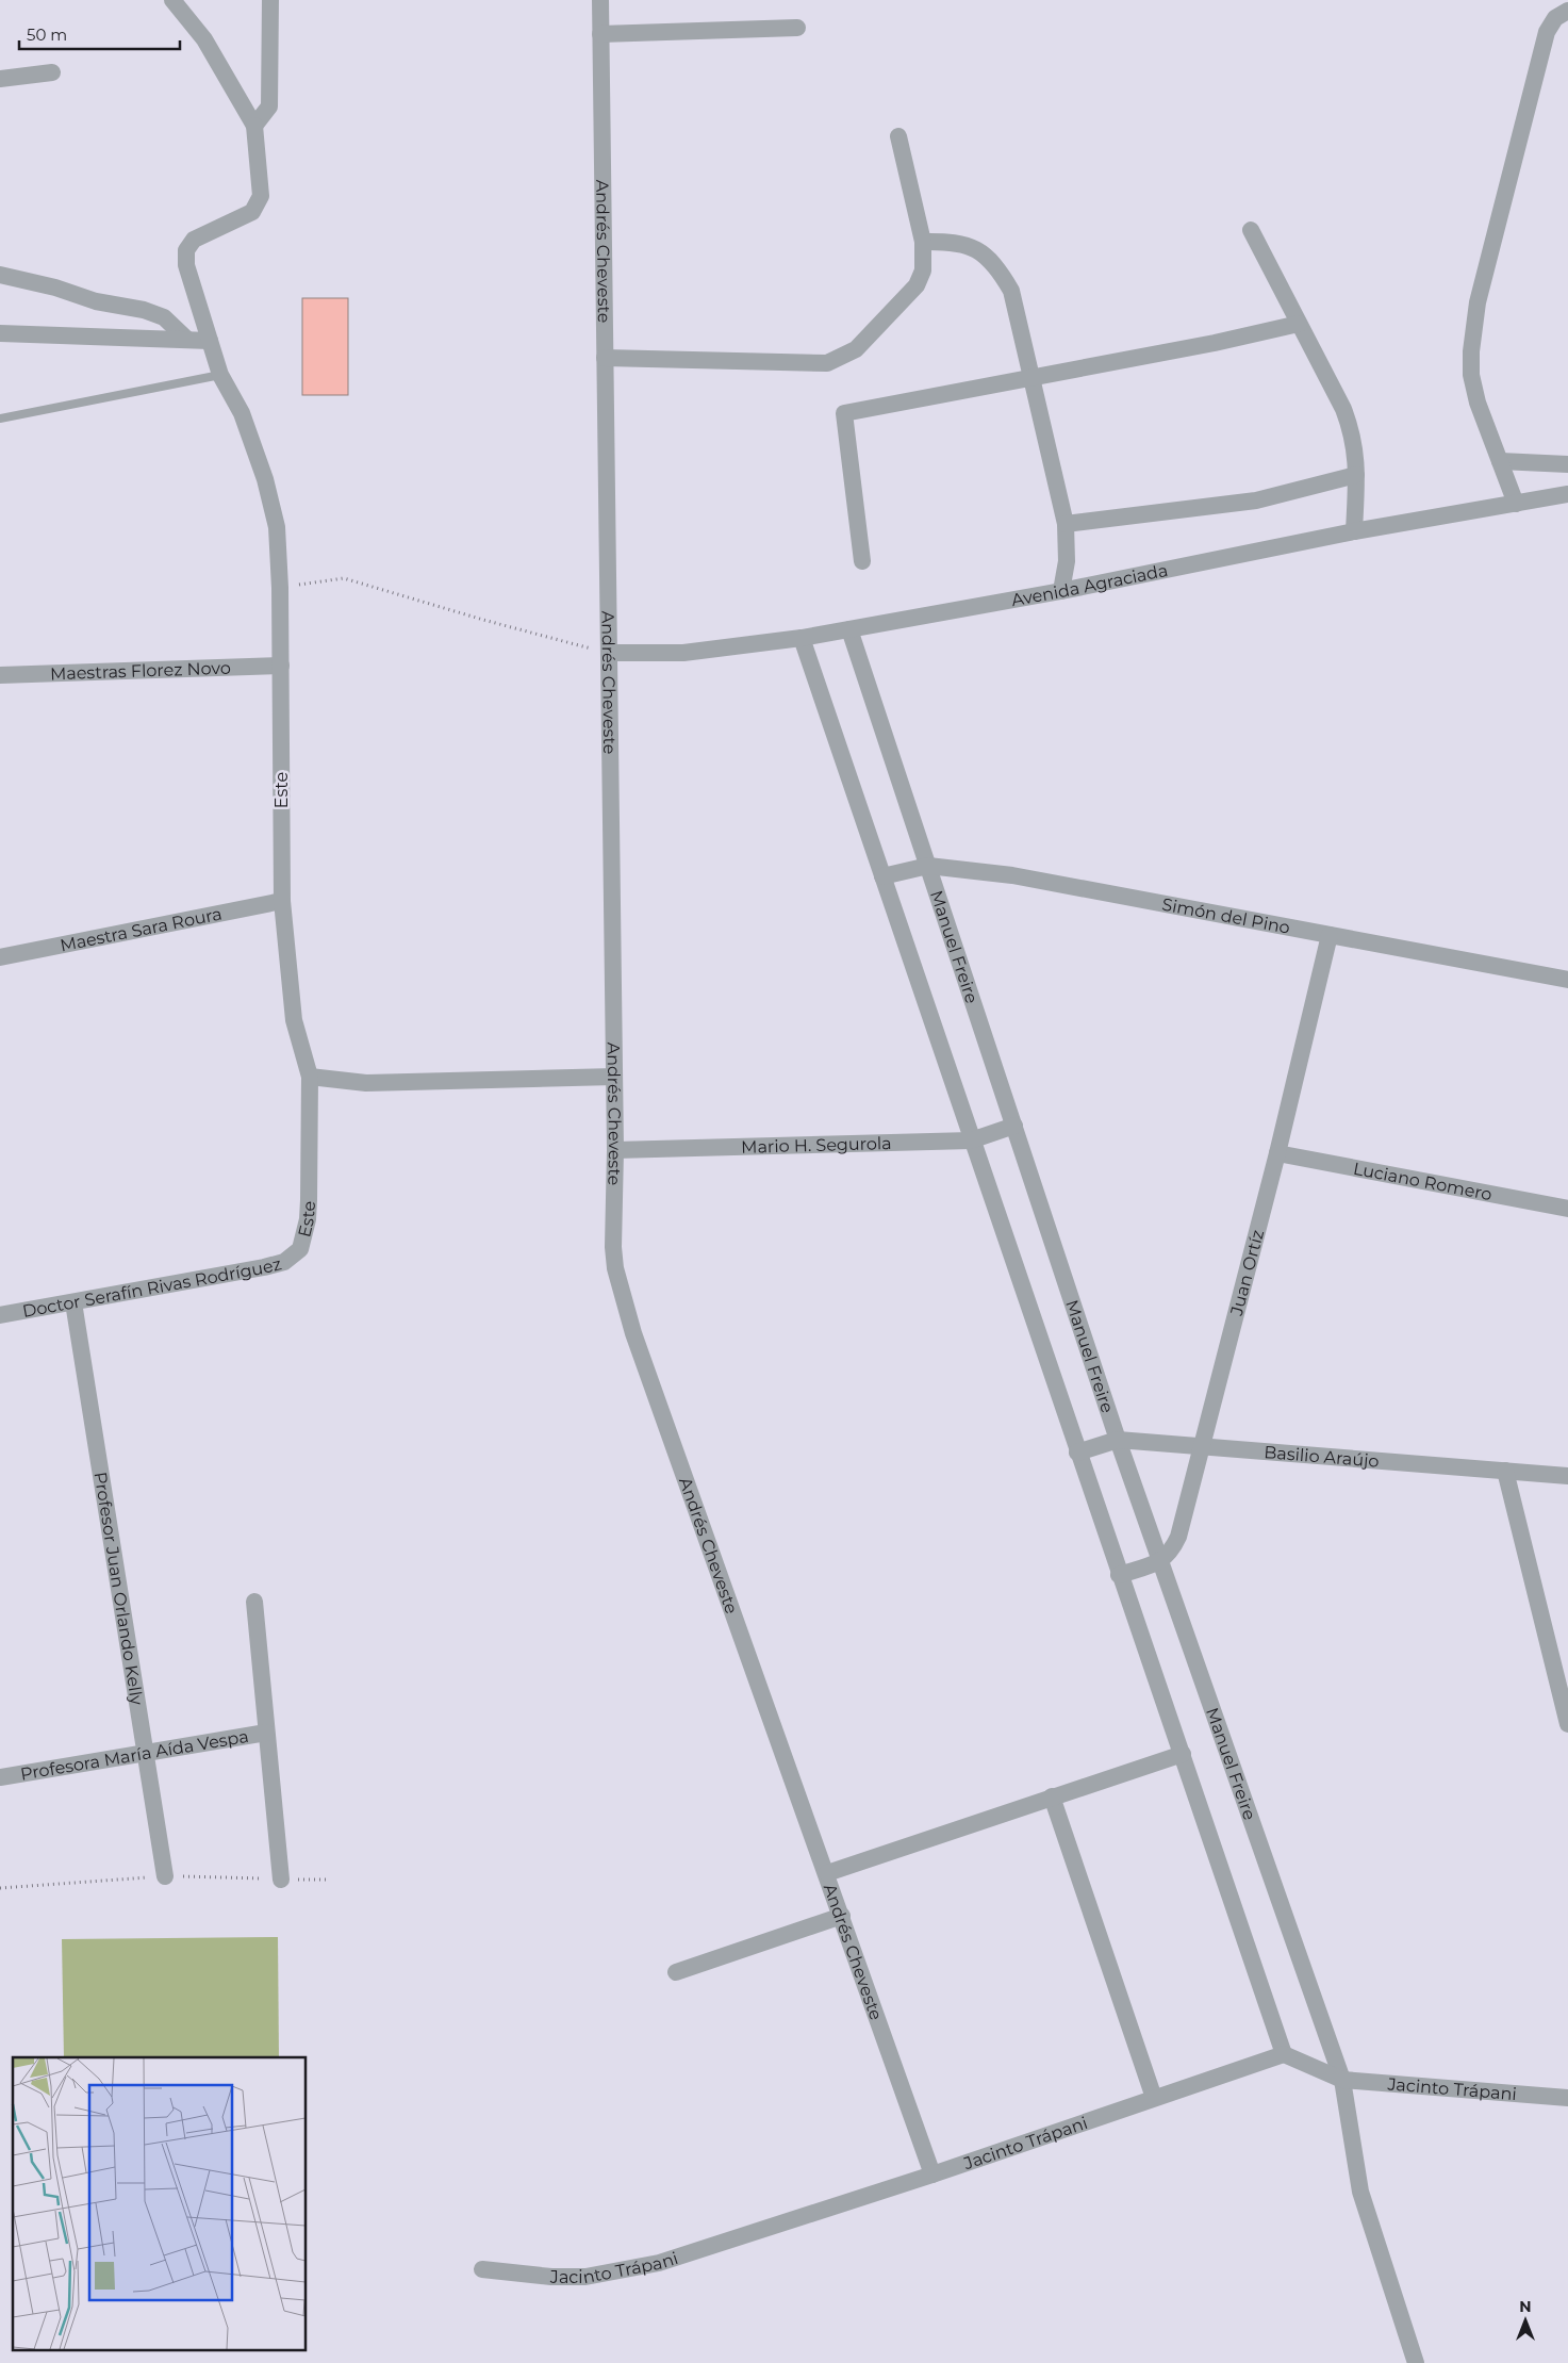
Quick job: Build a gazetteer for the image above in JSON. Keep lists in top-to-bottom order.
{
  "streets": {
    "street": [
      "Andrés Cheveste",
      "Avenida Agraciada",
      "Maestras Florez Novo",
      "Este",
      "Simón del Pino",
      "Maestra Sara Roura",
      "Manuel Freire",
      "Mario H. Segurola",
      "Luciano Romero",
      "Juan Ortíz",
      "Doctor Serafín Rivas Rodríguez",
      "Basilio Araújo",
      "Profesor Juan Orlando Kelly",
      "Profesora María Aída Vespa",
      "Jacinto Trápani"
    ]
  },
  "crossings": [
    ["Andrés Cheveste", "Avenida Agraciada"],
    ["Andrés Cheveste", "Mario H. Segurola"],
    ["Andrés Cheveste", "Jacinto Trápani"],
    ["Avenida Agraciada", "Manuel Freire"],
    ["Maestras Florez Novo", "Este"],
    ["Este", "Maestra Sara Roura"],
    ["Este", "Doctor Serafín Rivas Rodríguez"],
    ["Simón del Pino", "Manuel Freire"],
    ["Simón del Pino", "Juan Ortíz"],
    ["Manuel Freire", "Mario H. Segurola"],
    ["Manuel Freire", "Juan Ortíz"],
    ["Manuel Freire", "Basilio Araújo"],
    ["Manuel Freire", "Jacinto Trápani"],
    ["Luciano Romero", "Juan Ortíz"],
    ["Juan Ortíz", "Basilio Araújo"],
    ["Doctor Serafín Rivas Rodríguez", "Profesor Juan Orlando Kelly"],
    ["Profesor Juan Orlando Kelly", "Profesora María Aída Vespa"]
  ],
  "scale_bar": "50 m",
  "north": "top"
}
